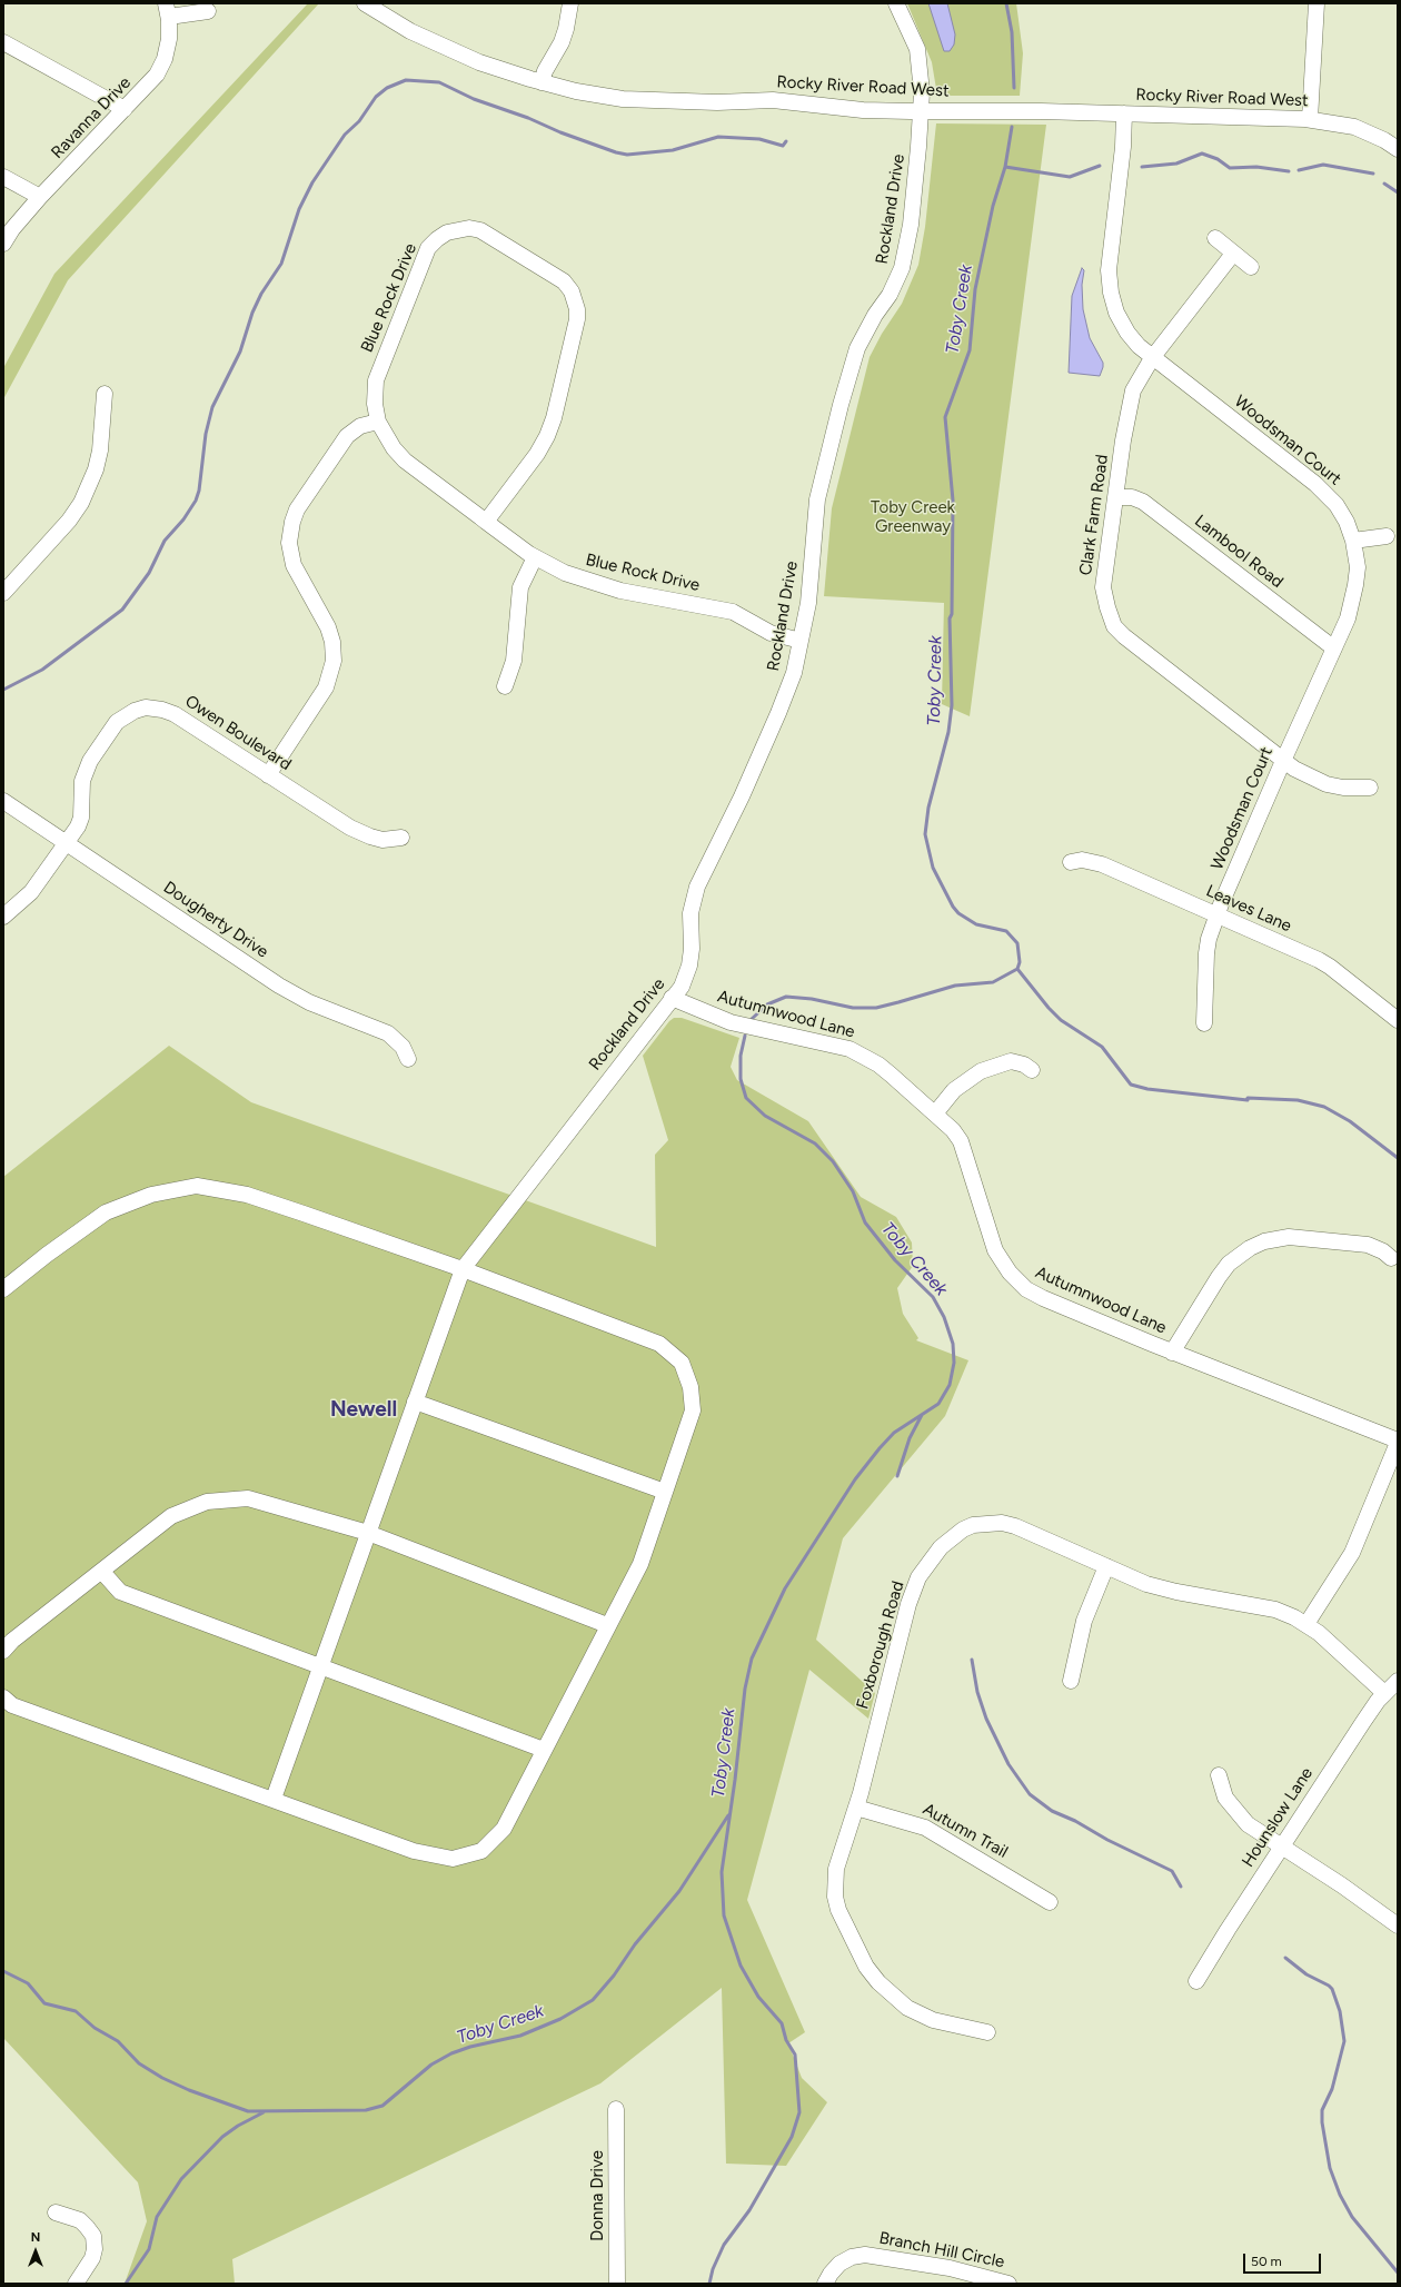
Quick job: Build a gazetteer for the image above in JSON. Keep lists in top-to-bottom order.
{
  "streets": {
    "street": [
      "Rocky River Road West",
      "Ravanna Drive",
      "Rockland Drive",
      "Blue Rock Drive",
      "Woodsman Court",
      "Clark Farm Road",
      "Lambool Road",
      "Owen Boulevard",
      "Leaves Lane",
      "Dougherty Drive",
      "Autumnwood Lane",
      "Foxborough Road",
      "Hounslow Lane",
      "Autumn Trail",
      "Donna Drive",
      "Branch Hill Circle"
    ]
  },
  "crossings": [
    ["Rocky River Road West", "Rockland Drive"],
    ["Rocky River Road West", "Woodsman Court"],
    ["Rockland Drive", "Blue Rock Drive"],
    ["Rockland Drive", "Autumnwood Lane"],
    ["Woodsman Court", "Clark Farm Road"],
    ["Woodsman Court", "Lambool Road"],
    ["Woodsman Court", "Leaves Lane"],
    ["Clark Farm Road", "Lambool Road"],
    ["Owen Boulevard", "Dougherty Drive"],
    ["Foxborough Road", "Hounslow Lane"],
    ["Foxborough Road", "Autumn Trail"]
  ],
  "districts": ["Newell"],
  "water": ["Toby Creek"],
  "parks": ["Toby Creek Greenway"],
  "scale_bar": "50 m",
  "north": "top"
}
